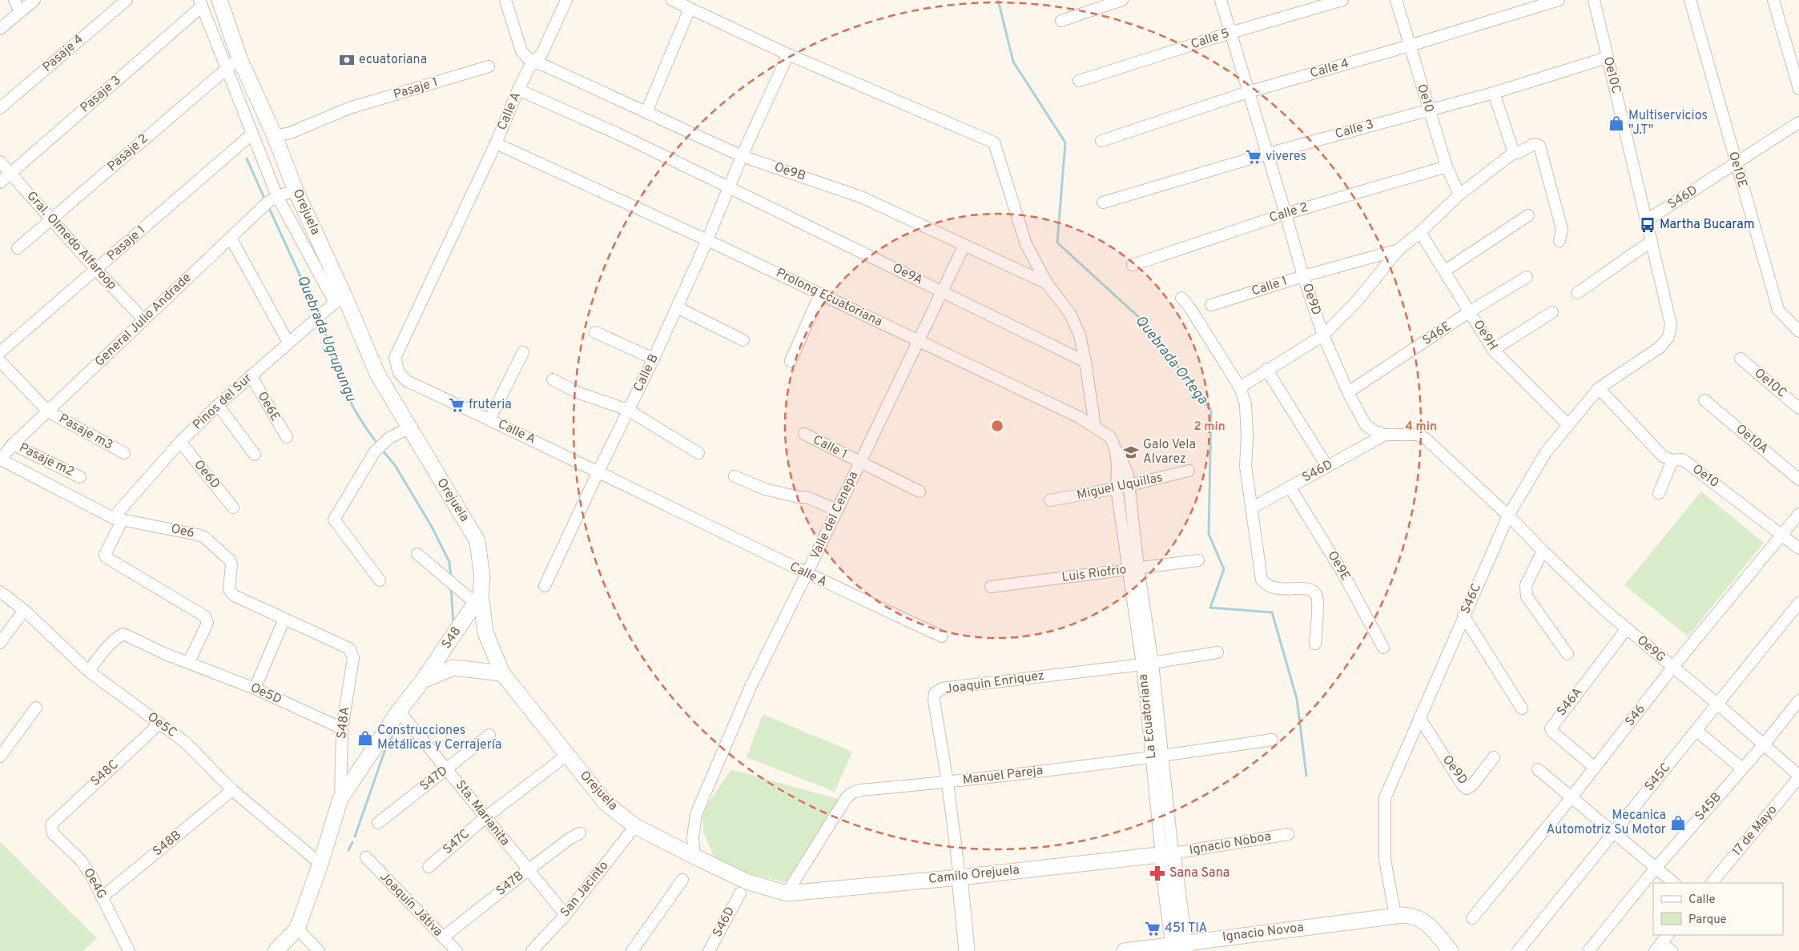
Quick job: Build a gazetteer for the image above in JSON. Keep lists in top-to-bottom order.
{
  "streets": {
    "street": [
      "Calle 5",
      "Pasaje 4",
      "Calle 4",
      "Oe10C",
      "Pasaje 1",
      "Pasaje 3",
      "Oe10",
      "Calle A",
      "Calle 3",
      "Pasaje 2",
      "Oe10E",
      "Oe9B",
      "S46D",
      "Orejuela",
      "Calle 2",
      "Gral. Olmedo Alfaroop",
      "Oe9A",
      "Calle 1",
      "Prolong Ecuatoriana",
      "Oe9D",
      "General Julio Andrade",
      "S46E",
      "Oe9H",
      "Calle B",
      "Pinos del Sur",
      "Oe6E",
      "Pasaje m3",
      "Oe10A",
      "Pasaje m2",
      "Oe6D",
      "Miguel Uquillas",
      "Valle del Cenepa",
      "Oe6",
      "Oe9E",
      "Luis Riofrio",
      "S46C",
      "S48",
      "Oe9G",
      "Joaquin Enriquez",
      "Oe5D",
      "S46A",
      "S46",
      "La Ecuatoriana",
      "S48A",
      "Oe5C",
      "S48C",
      "Manuel Pareja",
      "S45C",
      "S47D",
      "S45B",
      "Sta. Marianita",
      "17 de Mayo",
      "S47C",
      "S48B",
      "Ignacio Noboa",
      "Camilo Orejuela",
      "Oe4G",
      "S47B",
      "San Jacinto",
      "Joaquín Játiva",
      "Ignacio Novoa"
    ]
  },
  "crossings": [
    ["Calle 5", "Oe9D"],
    ["Calle 4", "Oe10"],
    ["Calle 4", "Oe9D"],
    ["Oe10C", "Calle 3"],
    ["Oe10C", "S46D"],
    ["Pasaje 1", "Orejuela"],
    ["Pasaje 1", "Gral. Olmedo Alfaroop"],
    ["Pasaje 3", "Gral. Olmedo Alfaroop"],
    ["Oe10", "Calle 3"],
    ["Oe10", "Calle 2"],
    ["Oe10", "S46C"],
    ["Oe10", "S46"],
    ["Calle A", "Oe9B"],
    ["Calle A", "Oe9A"],
    ["Calle A", "Prolong Ecuatoriana"],
    ["Calle A", "Calle B"],
    ["Calle A", "Valle del Cenepa"],
    ["Calle 3", "Oe9D"],
    ["Pasaje 2", "Orejuela"],
    ["Pasaje 2", "Gral. Olmedo Alfaroop"],
    ["Oe10E", "S46D"],
    ["Oe9B", "Calle B"],
    ["Oe9B", "Valle del Cenepa"],
    ["S46D", "Oe9D"],
    ["S46D", "Oe9E"],
    ["Orejuela", "General Julio Andrade"],
    ["Orejuela", "Pinos del Sur"],
    ["Orejuela", "Valle del Cenepa"],
    ["Orejuela", "S48"],
    ["Orejuela", "Manuel Pareja"],
    ["Orejuela", "S47C"],
    ["Orejuela", "Camilo Orejuela"],
    ["Orejuela", "San Jacinto"],
    ["Calle 2", "Oe9D"],
    ["Gral. Olmedo Alfaroop", "General Julio Andrade"],
    ["Oe9A", "Calle B"],
    ["Oe9A", "Valle del Cenepa"],
    ["Calle 1", "Oe9D"],
    ["Calle 1", "Valle del Cenepa"],
    ["Prolong Ecuatoriana", "Calle B"],
    ["Prolong Ecuatoriana", "Miguel Uquillas"],
    ["Prolong Ecuatoriana", "Valle del Cenepa"],
    ["Prolong Ecuatoriana", "Luis Riofrio"],
    ["Prolong Ecuatoriana", "La Ecuatoriana"],
    ["Oe9D", "S46E"],
    ["Oe9D", "S46C"],
    ["Oe9D", "Oe9G"],
    ["General Julio Andrade", "Pasaje m3"],
    ["General Julio Andrade", "Pasaje m2"],
    ["General Julio Andrade", "Oe6"],
    ["S46E", "Oe9H"],
    ["Oe9H", "S46C"],
    ["Pinos del Sur", "Oe6E"],
    ["Pinos del Sur", "Oe6D"],
    ["Pinos del Sur", "Oe6"],
    ["Pinos del Sur", "Oe5D"],
    ["Oe6", "S48A"],
    ["Luis Riofrio", "La Ecuatoriana"],
    ["S46C", "Oe9G"],
    ["S46C", "Ignacio Novoa"],
    ["S48", "S48A"],
    ["S48", "Oe5C"],
    ["S48", "Sta. Marianita"],
    ["Oe9G", "S46A"],
    ["Oe9G", "S46"],
    ["Oe9G", "S45C"],
    ["Oe9G", "S45B"],
    ["Oe9G", "17 de Mayo"],
    ["Joaquin Enriquez", "La Ecuatoriana"],
    ["Joaquin Enriquez", "Manuel Pareja"],
    ["Joaquin Enriquez", "Camilo Orejuela"],
    ["Oe5D", "S48A"],
    ["Oe5D", "Oe5C"],
    ["S46A", "S46"],
    ["La Ecuatoriana", "Manuel Pareja"],
    ["La Ecuatoriana", "Ignacio Noboa"],
    ["La Ecuatoriana", "Camilo Orejuela"],
    ["La Ecuatoriana", "Ignacio Novoa"],
    ["Oe5C", "S48C"],
    ["Oe5C", "S48B"],
    ["S48C", "Oe4G"],
    ["Manuel Pareja", "Camilo Orejuela"],
    ["S47D", "Sta. Marianita"],
    ["Sta. Marianita", "S47C"],
    ["Sta. Marianita", "S47B"],
    ["Sta. Marianita", "San Jacinto"],
    ["S48B", "Oe4G"],
    ["Ignacio Noboa", "Camilo Orejuela"],
    ["S47B", "Joaquín Játiva"]
  ],
  "water": ["Quebrada Ugrupungu", "Quebrada Ortega"],
  "places": {
    "bank": ["ecuatoriana"],
    "shop": ["Multiservicios \"J.T\"", "Construcciones Metálicas y Cerrajería", "Mecanica Automotriz Su Motor"],
    "supermarket": ["viveres", "fruteria", "451 TIA"],
    "bus stop": ["Martha Bucaram"],
    "school or university": ["Galo Vela Alvarez"],
    "pharmacy": ["Sana Sana"]
  },
  "legend": ["Calle", "Parque"],
  "rings": ["2 min", "4 min"]
}
